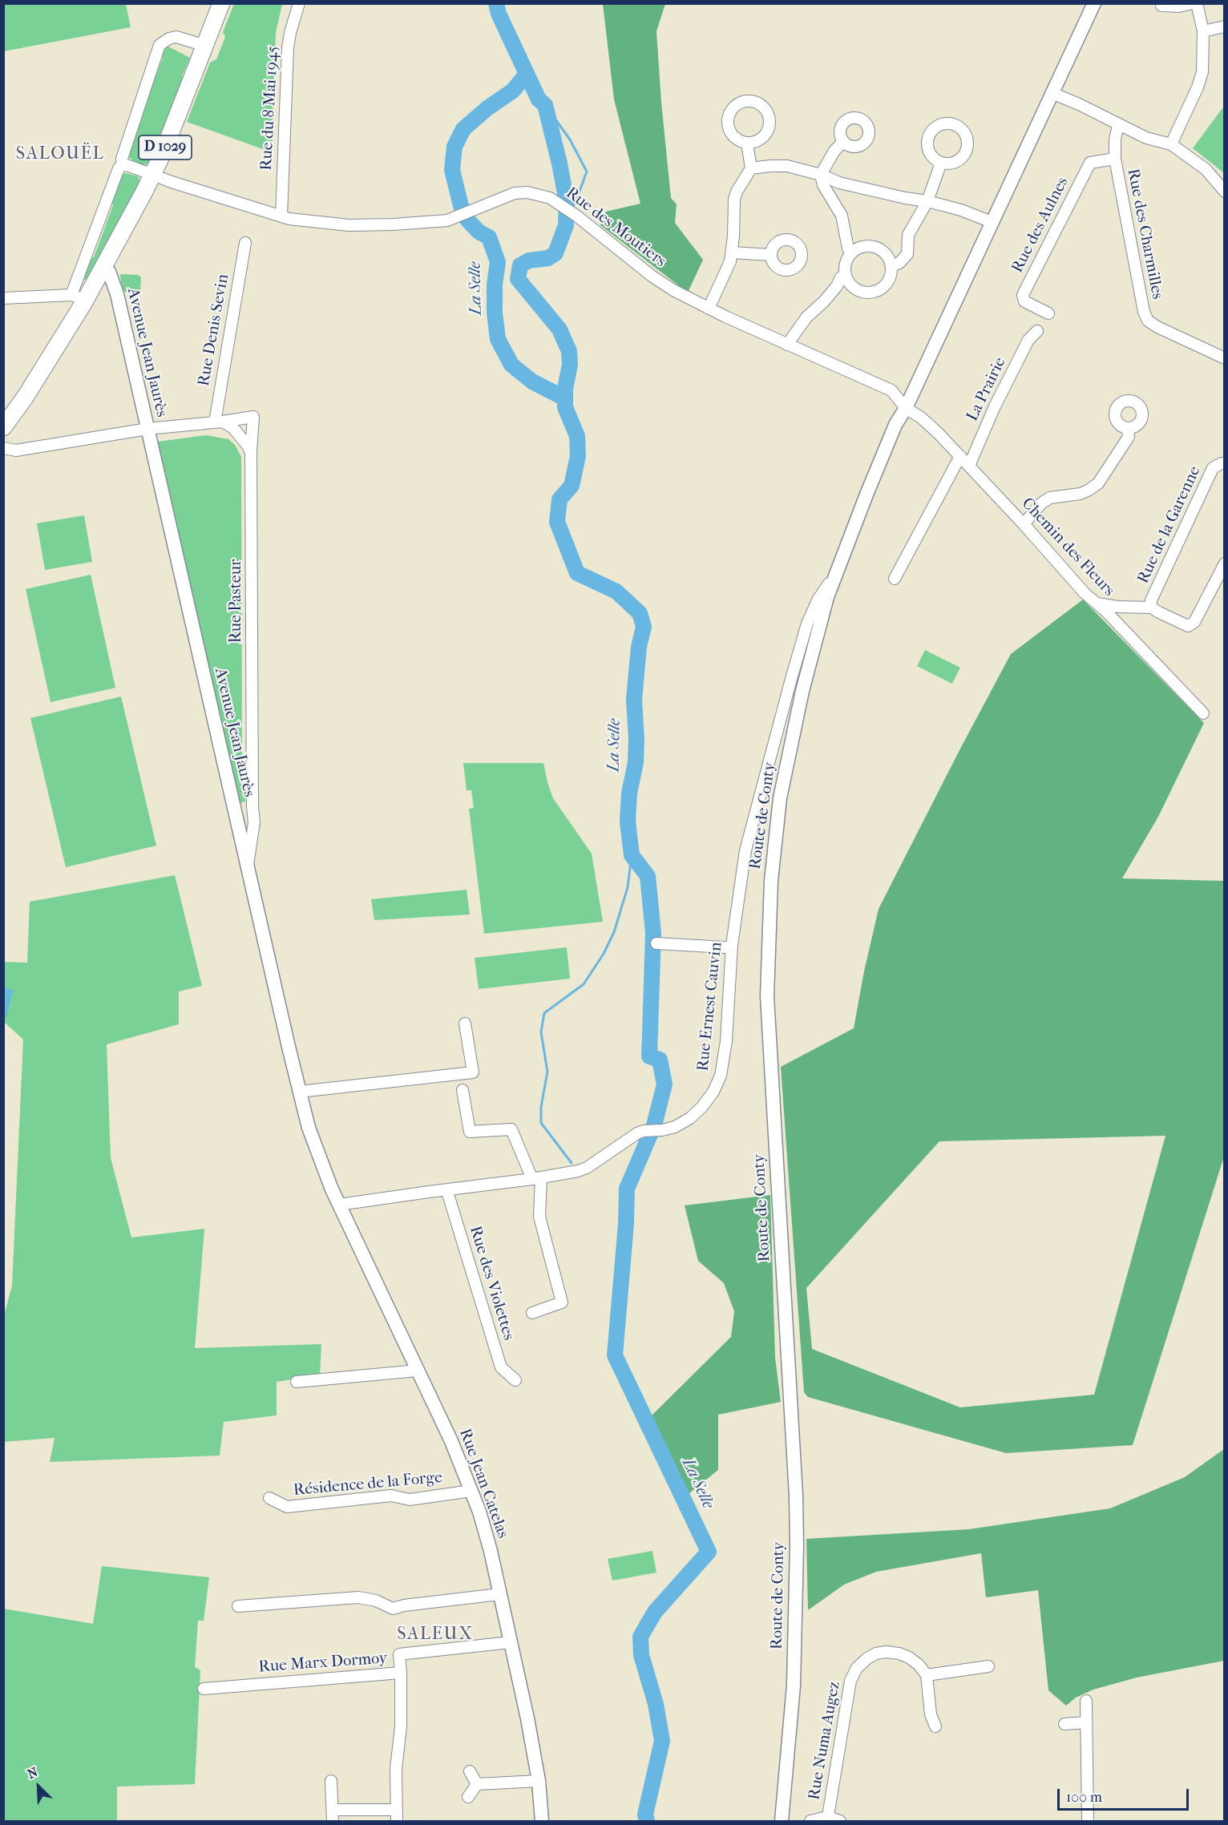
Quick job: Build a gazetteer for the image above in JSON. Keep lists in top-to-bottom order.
{
  "streets": {
    "main road": ["D 1029"],
    "street": [
      "Rue du 8 Mai 1945",
      "Rue des Aulnes",
      "Rue des Moutiers",
      "Rue des Charmilles",
      "Rue Denis Sevin",
      "Avenue Jean Jaurès",
      "La Prairie",
      "Rue de la Garenne",
      "Chemin des Fleurs",
      "Rue Pasteur",
      "Route de Conty",
      "Rue Ernest Cauvin",
      "Rue des Violettes",
      "Rue Jean Catelas",
      "Résidence de la Forge",
      "Rue Marx Dormoy",
      "Rue Numa Augez"
    ]
  },
  "crossings": [
    ["Rue du 8 Mai 1945", "Rue des Moutiers"],
    ["D 1029", "Rue des Moutiers"],
    ["D 1029", "Avenue Jean Jaurès"],
    ["Rue des Aulnes", "Rue des Charmilles"],
    ["Rue des Moutiers", "Chemin des Fleurs"],
    ["Rue des Moutiers", "Route de Conty"],
    ["Rue Denis Sevin", "Rue Pasteur"],
    ["Avenue Jean Jaurès", "Rue Pasteur"],
    ["Avenue Jean Jaurès", "Rue Ernest Cauvin"],
    ["Avenue Jean Jaurès", "Rue Jean Catelas"],
    ["La Prairie", "Chemin des Fleurs"],
    ["Rue de la Garenne", "Chemin des Fleurs"],
    ["Chemin des Fleurs", "Route de Conty"],
    ["Route de Conty", "Rue Ernest Cauvin"],
    ["Rue Ernest Cauvin", "Rue des Violettes"],
    ["Rue Ernest Cauvin", "Rue Jean Catelas"],
    ["Rue Jean Catelas", "Résidence de la Forge"],
    ["Rue Jean Catelas", "Rue Marx Dormoy"]
  ],
  "districts": ["SALOUËL", "SALEUX"],
  "water": ["La Selle"],
  "scale_bar": "100 m",
  "north": "top left"
}
